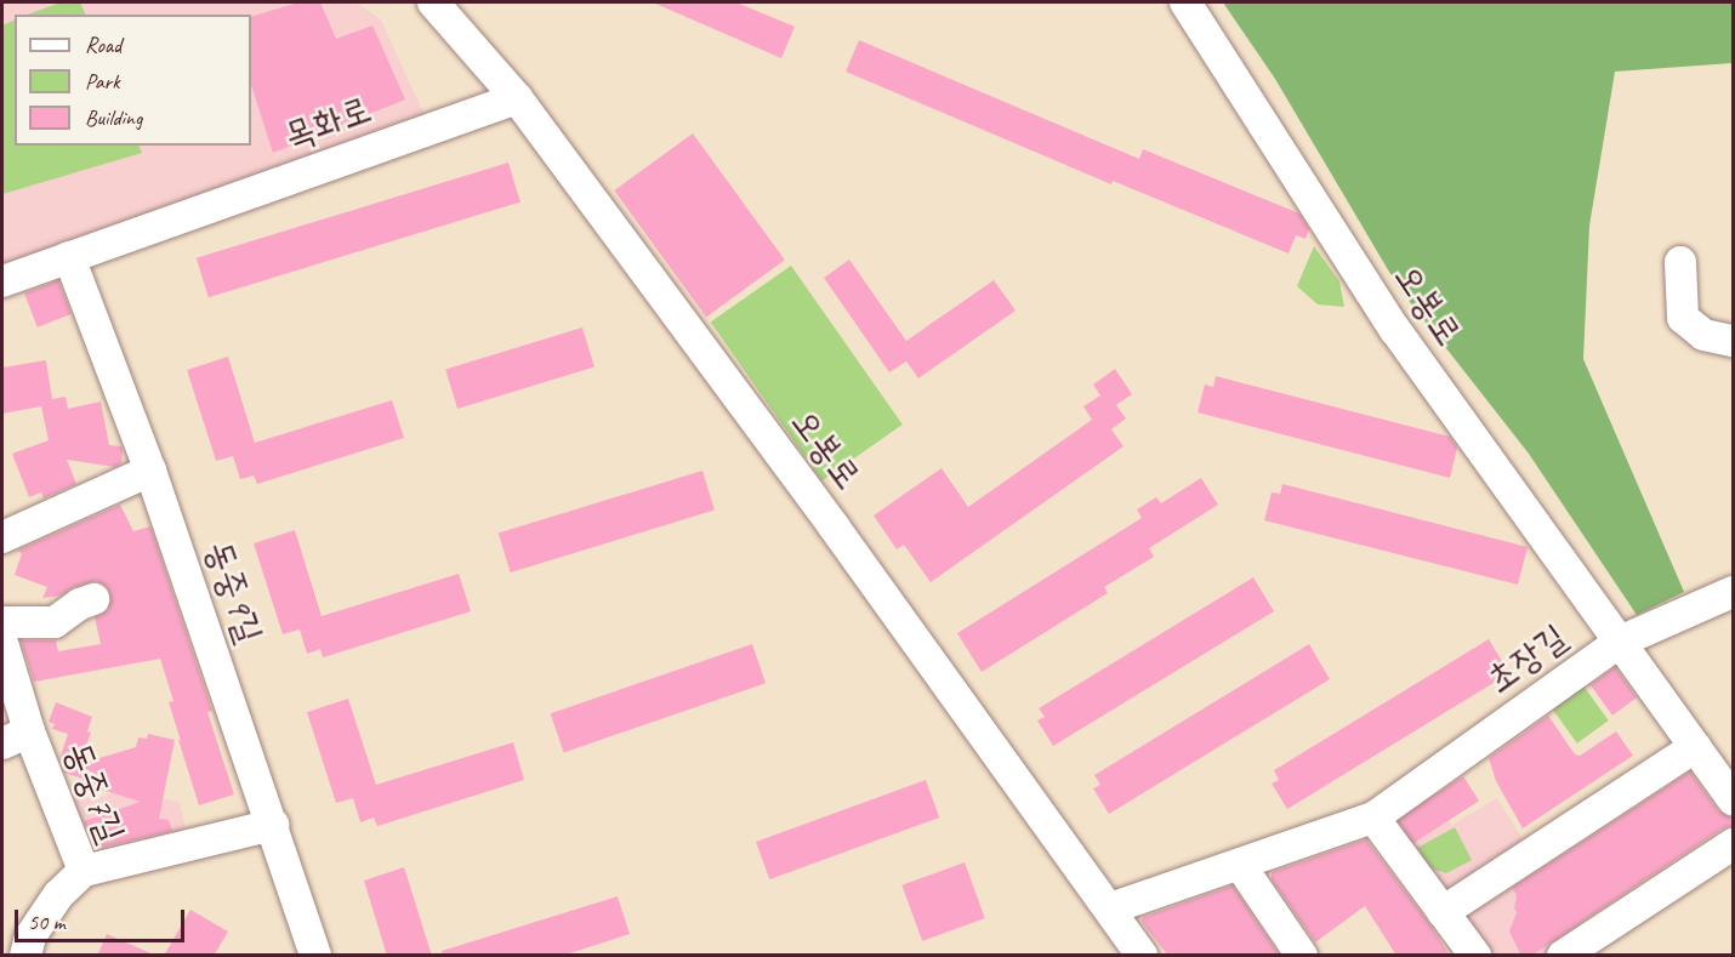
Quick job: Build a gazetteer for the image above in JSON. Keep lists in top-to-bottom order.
{
  "streets": {
    "street": [
      "목화로",
      "오봉로",
      "동중9길",
      "초장길",
      "동중7길"
    ]
  },
  "crossings": [
    ["목화로", "오봉로"],
    ["목화로", "동중9길"],
    ["오봉로", "초장길"]
  ],
  "legend": ["Road", "Park", "Building"],
  "scale_bar": "50 m"
}
